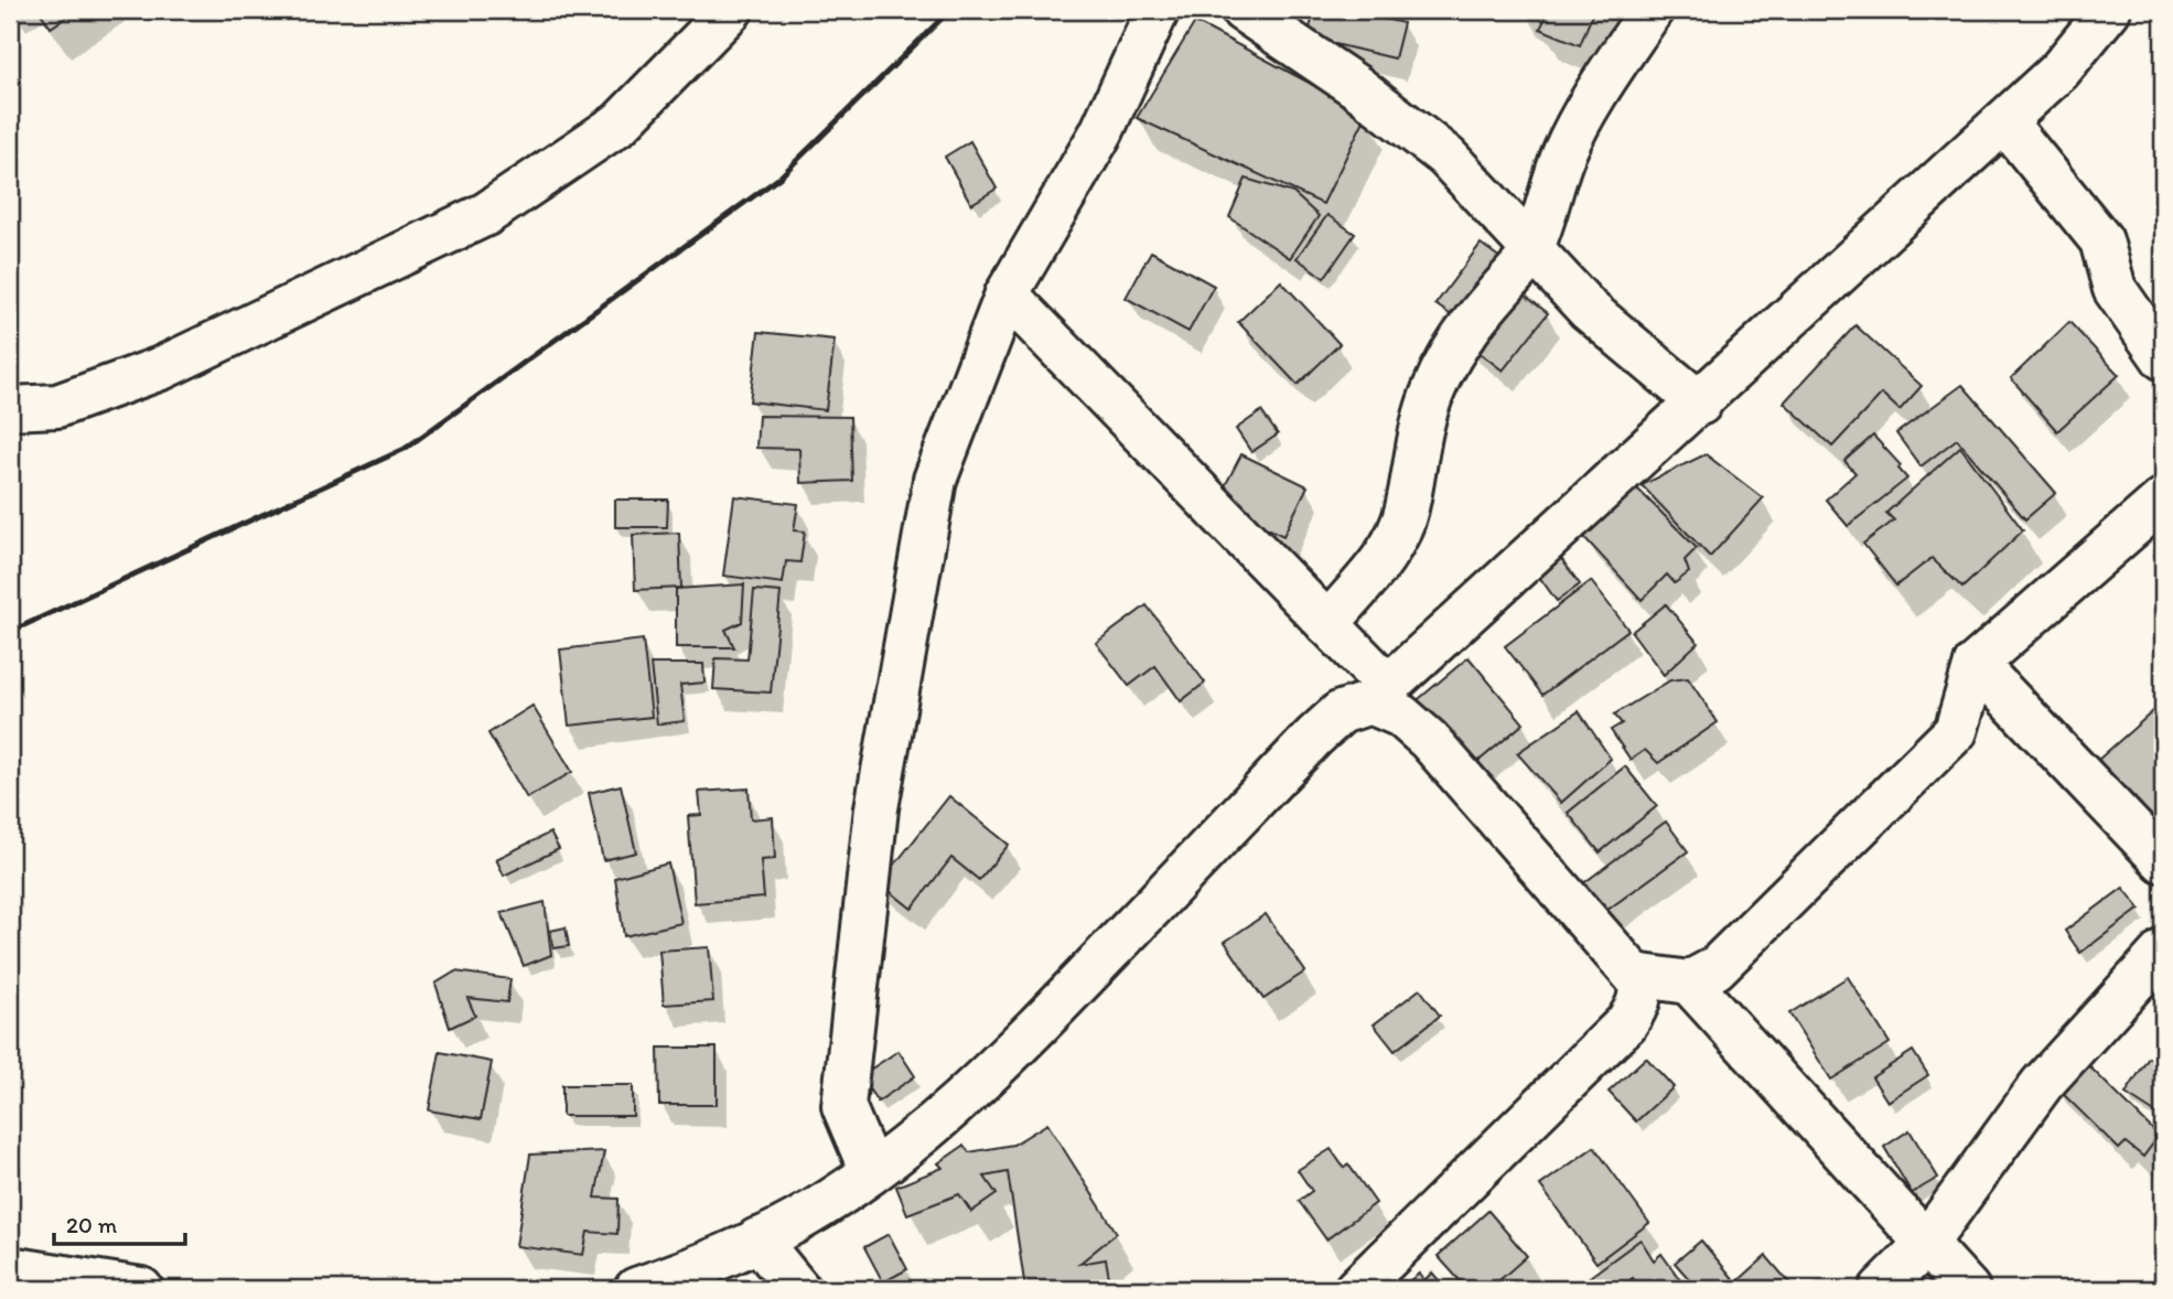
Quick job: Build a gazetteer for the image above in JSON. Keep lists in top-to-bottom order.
{
  "scale_bar": "20 m"
}
